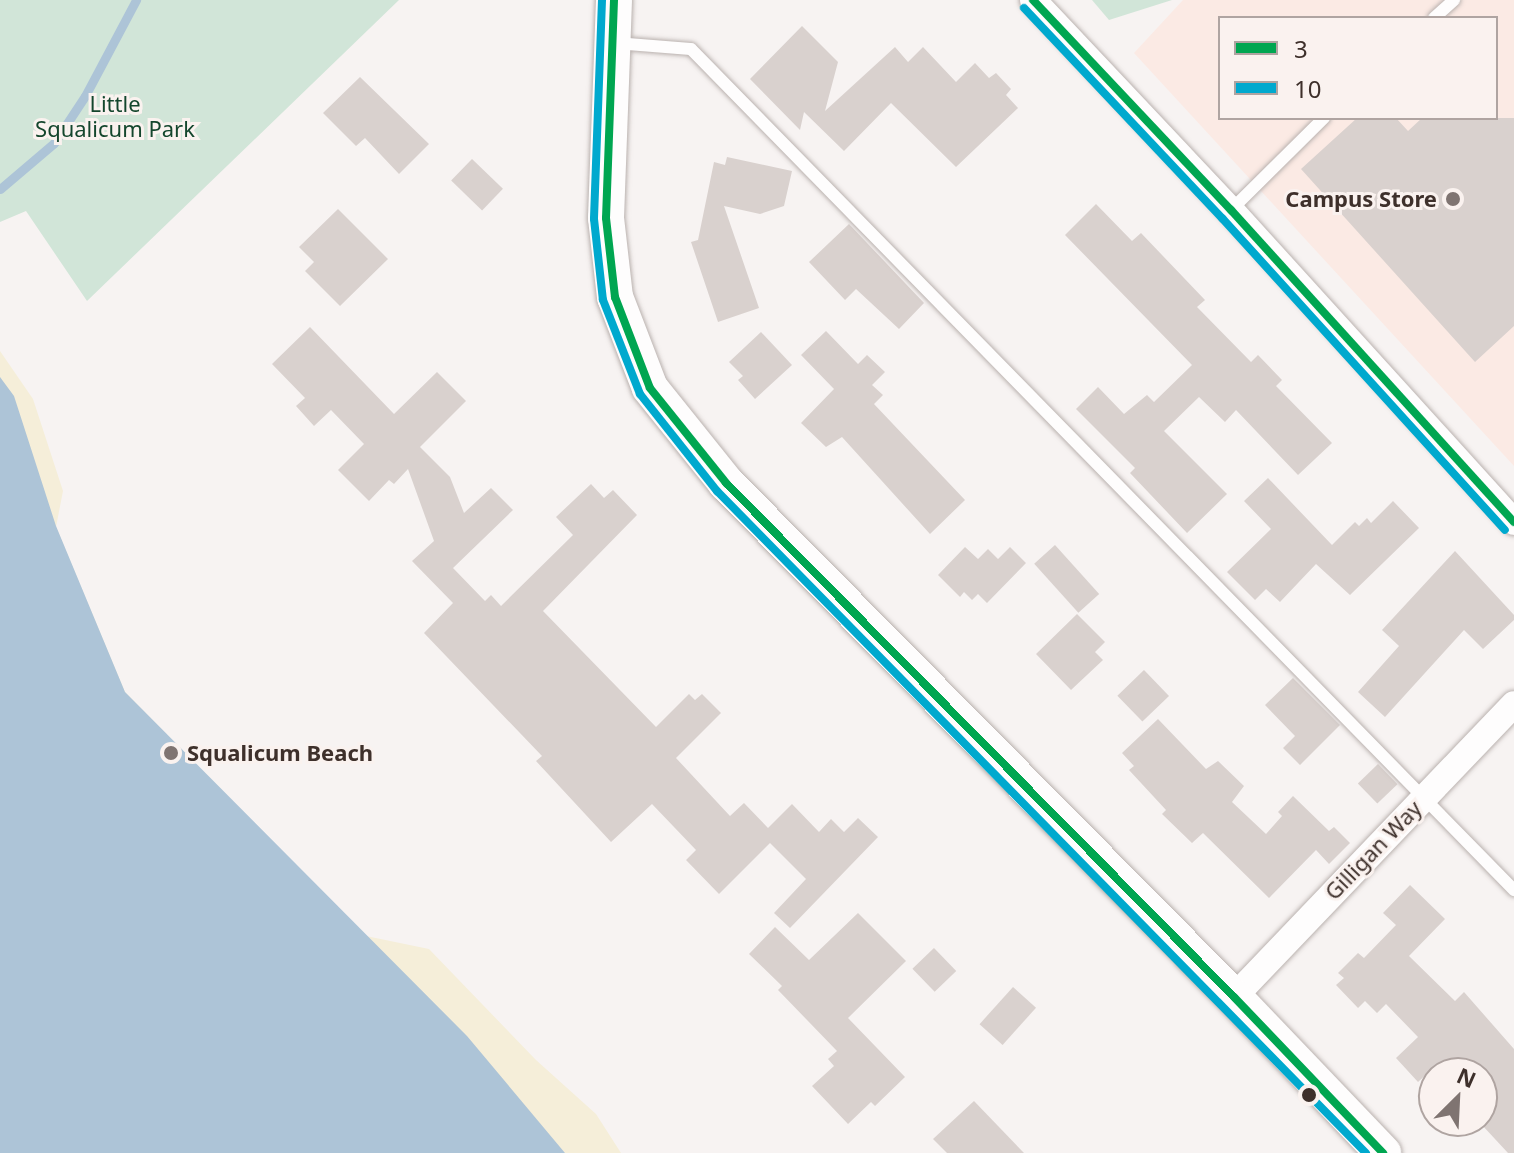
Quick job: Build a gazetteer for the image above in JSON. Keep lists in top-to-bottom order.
{
  "streets": {
    "street": ["Gilligan Way"]
  },
  "parks": ["Little Squalicum Park"],
  "places": ["Campus Store", "Squalicum Beach"],
  "lines": ["transit line 3", "transit line 10"],
  "legend": ["3", "10"],
  "north": "top right"
}
